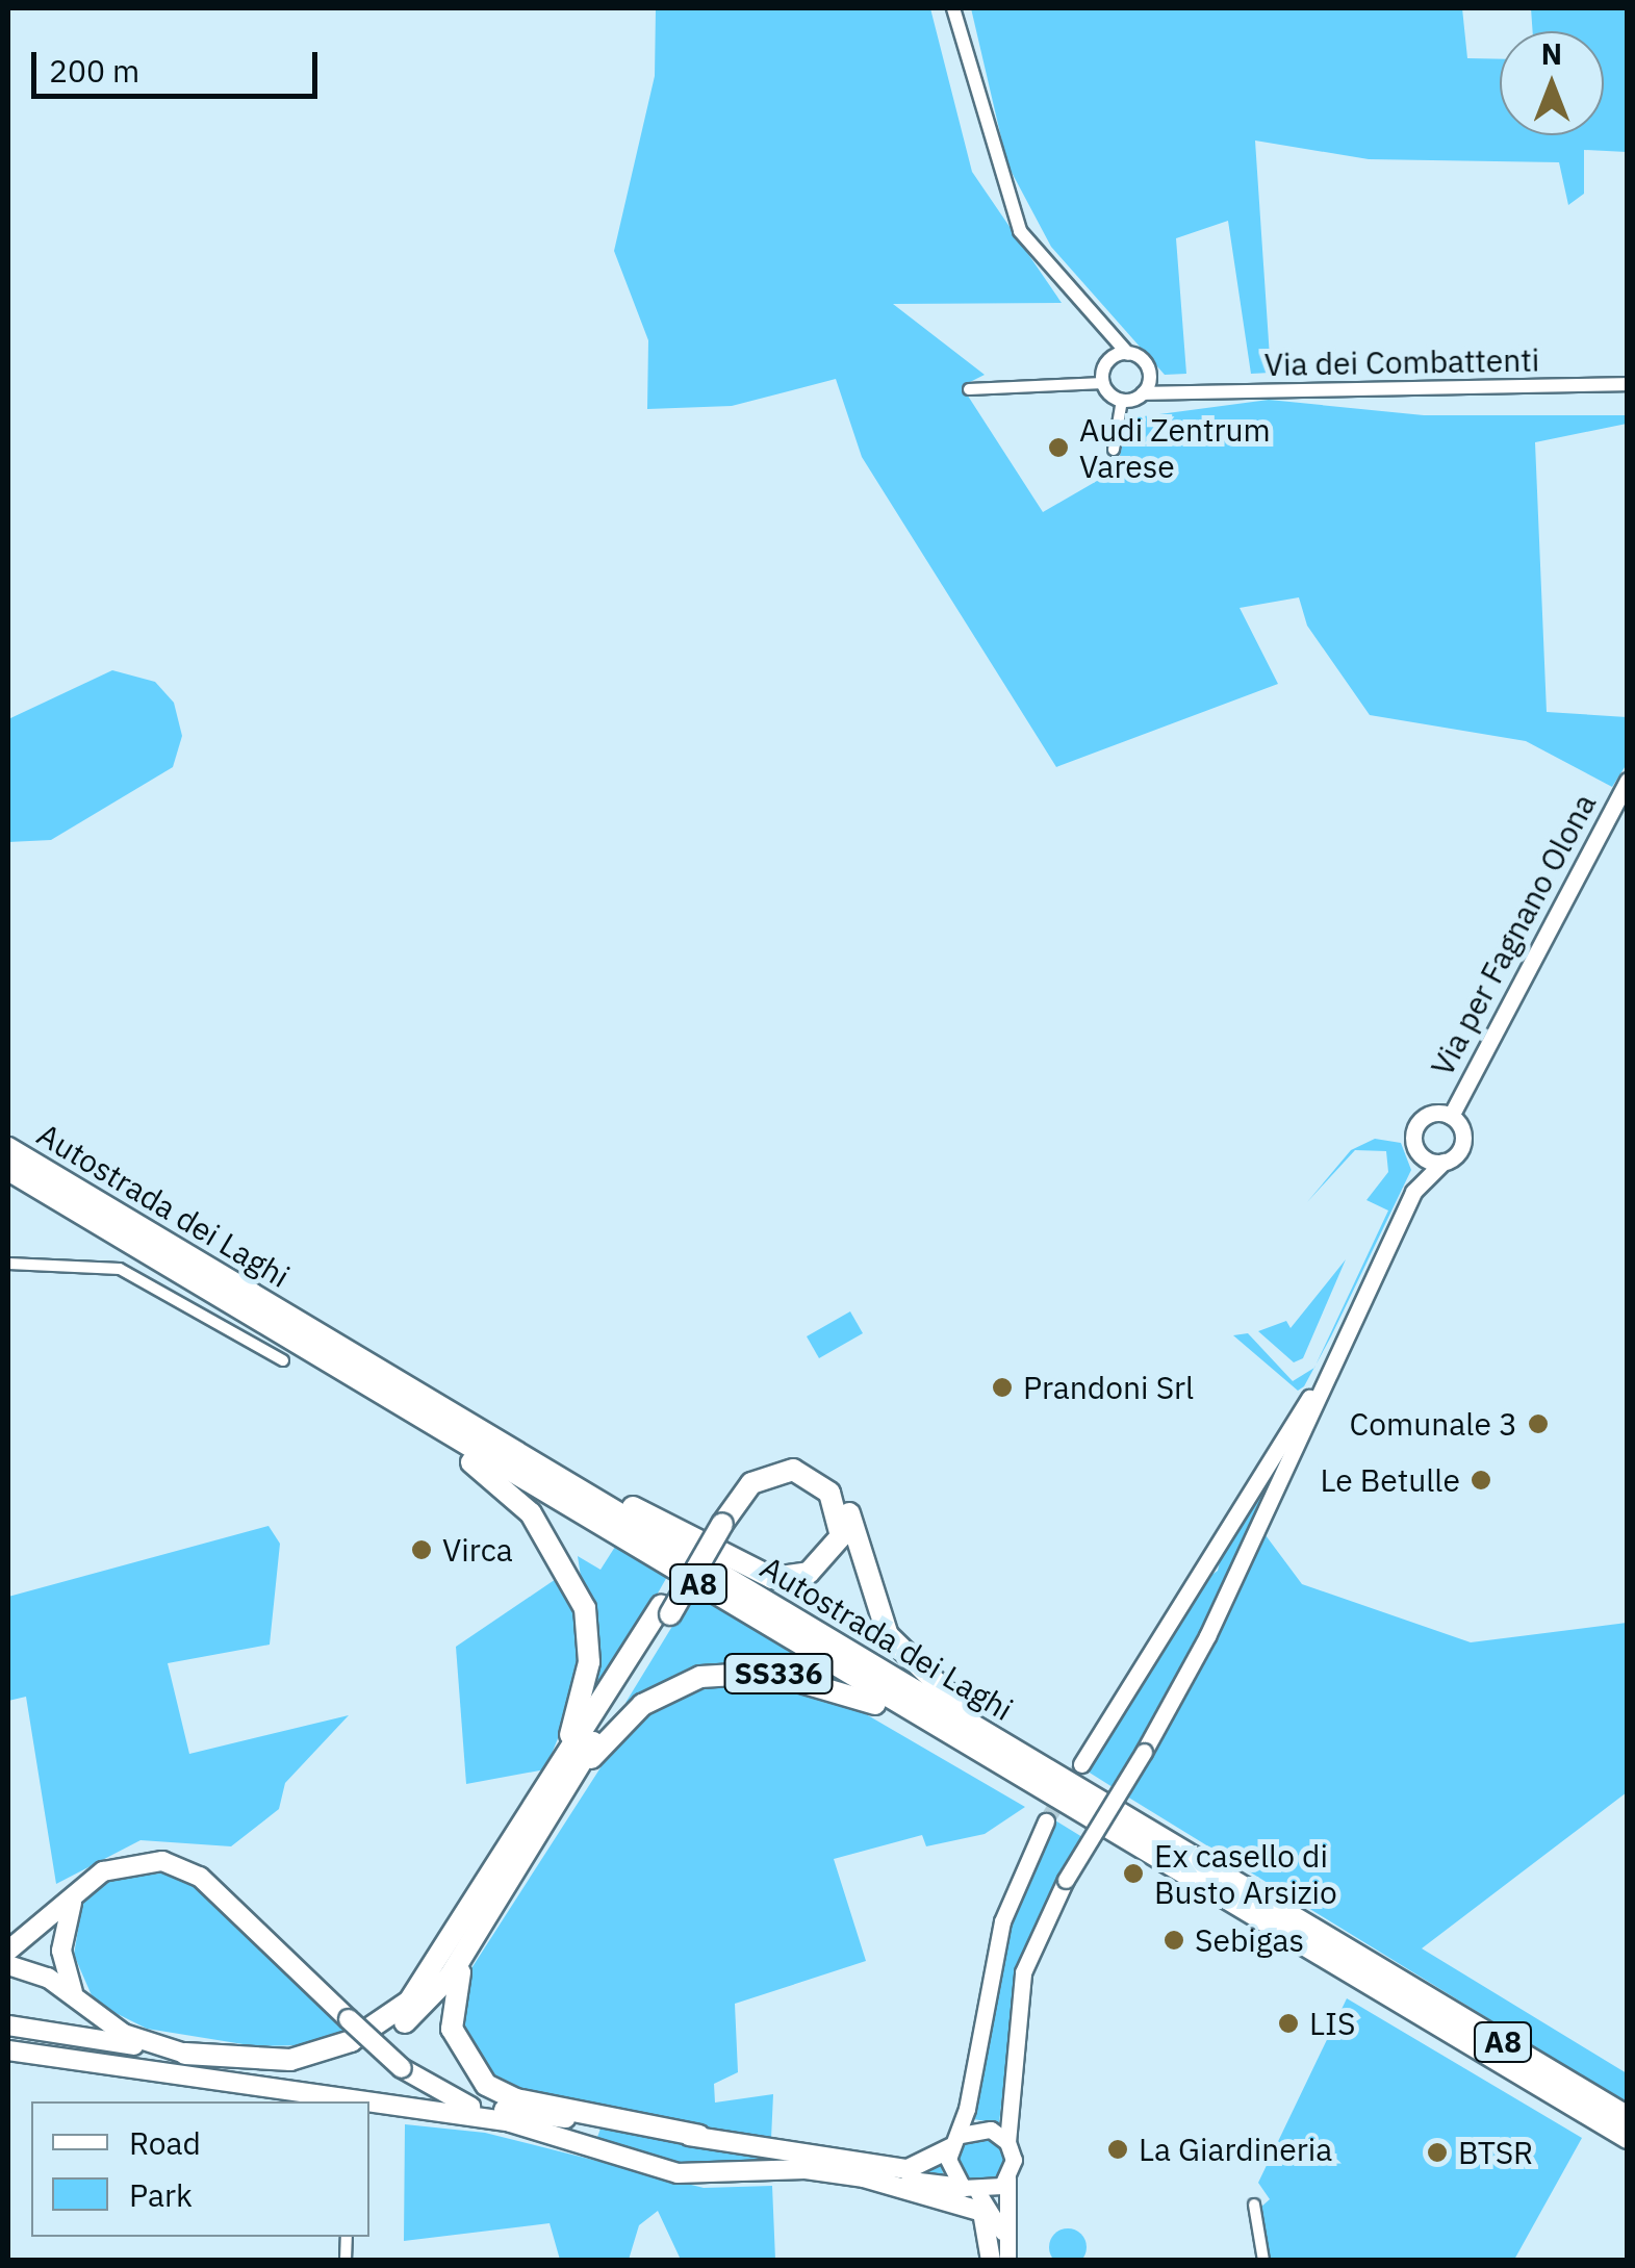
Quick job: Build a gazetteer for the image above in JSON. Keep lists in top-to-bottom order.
{
  "streets": {
    "highway": ["Autostrada dei Laghi", "A8", "SS336"],
    "main road": ["Via per Fagnano Olona"],
    "street": ["Via dei Combattenti"]
  },
  "crossings": [
    ["Autostrada dei Laghi", "SS336"]
  ],
  "places": [
    "Audi Zentrum Varese",
    "Prandoni Srl",
    "Comunale 3",
    "Le Betulle",
    "Virca",
    "Ex casello di Busto Arsizio",
    "Sebigas",
    "LIS",
    "La Giardineria",
    "BTSR"
  ],
  "legend": ["Road", "Park"],
  "scale_bar": "200 m",
  "north": "top"
}
